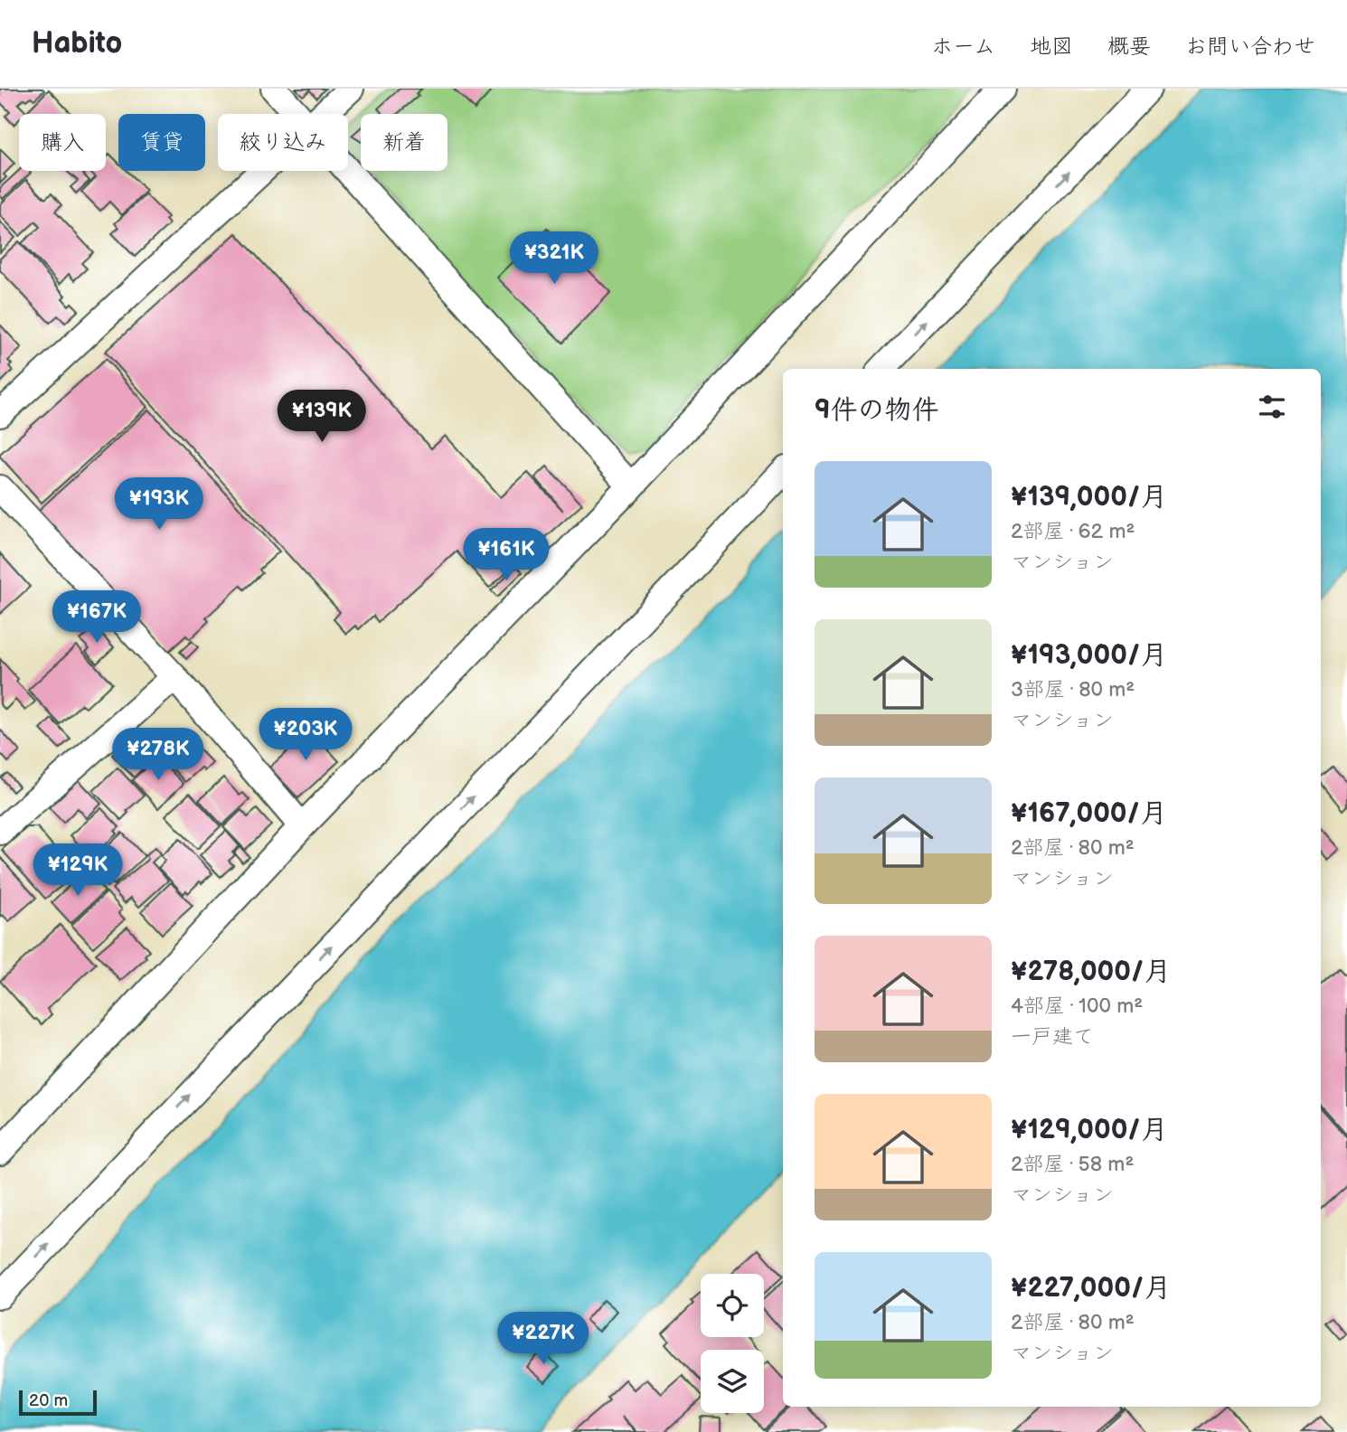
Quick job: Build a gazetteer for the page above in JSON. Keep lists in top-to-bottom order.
{
  "scale_bar": "20 m",
  "page": {
    "header": "Habito",
    "nav": [
      "ホーム",
      "地図",
      "概要",
      "お問い合わせ"
    ],
    "chip": [
      "購入",
      "賃貸",
      "絞り込み",
      "新着"
    ],
    "price": [
      "¥321K",
      "¥139K",
      "¥193K",
      "¥161K",
      "¥167K",
      "¥203K",
      "¥278K",
      "¥129K",
      "¥227K"
    ],
    "heading": "9件の物件",
    "list": [
      {
        "name": "¥139,000/月",
        "note": "2部屋 · 62 m² · マンション"
      },
      {
        "name": "¥193,000/月",
        "note": "3部屋 · 80 m² · マンション"
      },
      {
        "name": "¥167,000/月",
        "note": "2部屋 · 80 m² · マンション"
      },
      {
        "name": "¥278,000/月",
        "note": "4部屋 · 100 m² · 一戸建て"
      },
      {
        "name": "¥129,000/月",
        "note": "2部屋 · 58 m² · マンション"
      },
      {
        "name": "¥227,000/月",
        "note": "2部屋 · 80 m² · マンション"
      }
    ],
    "scale": "20 m"
  }
}
